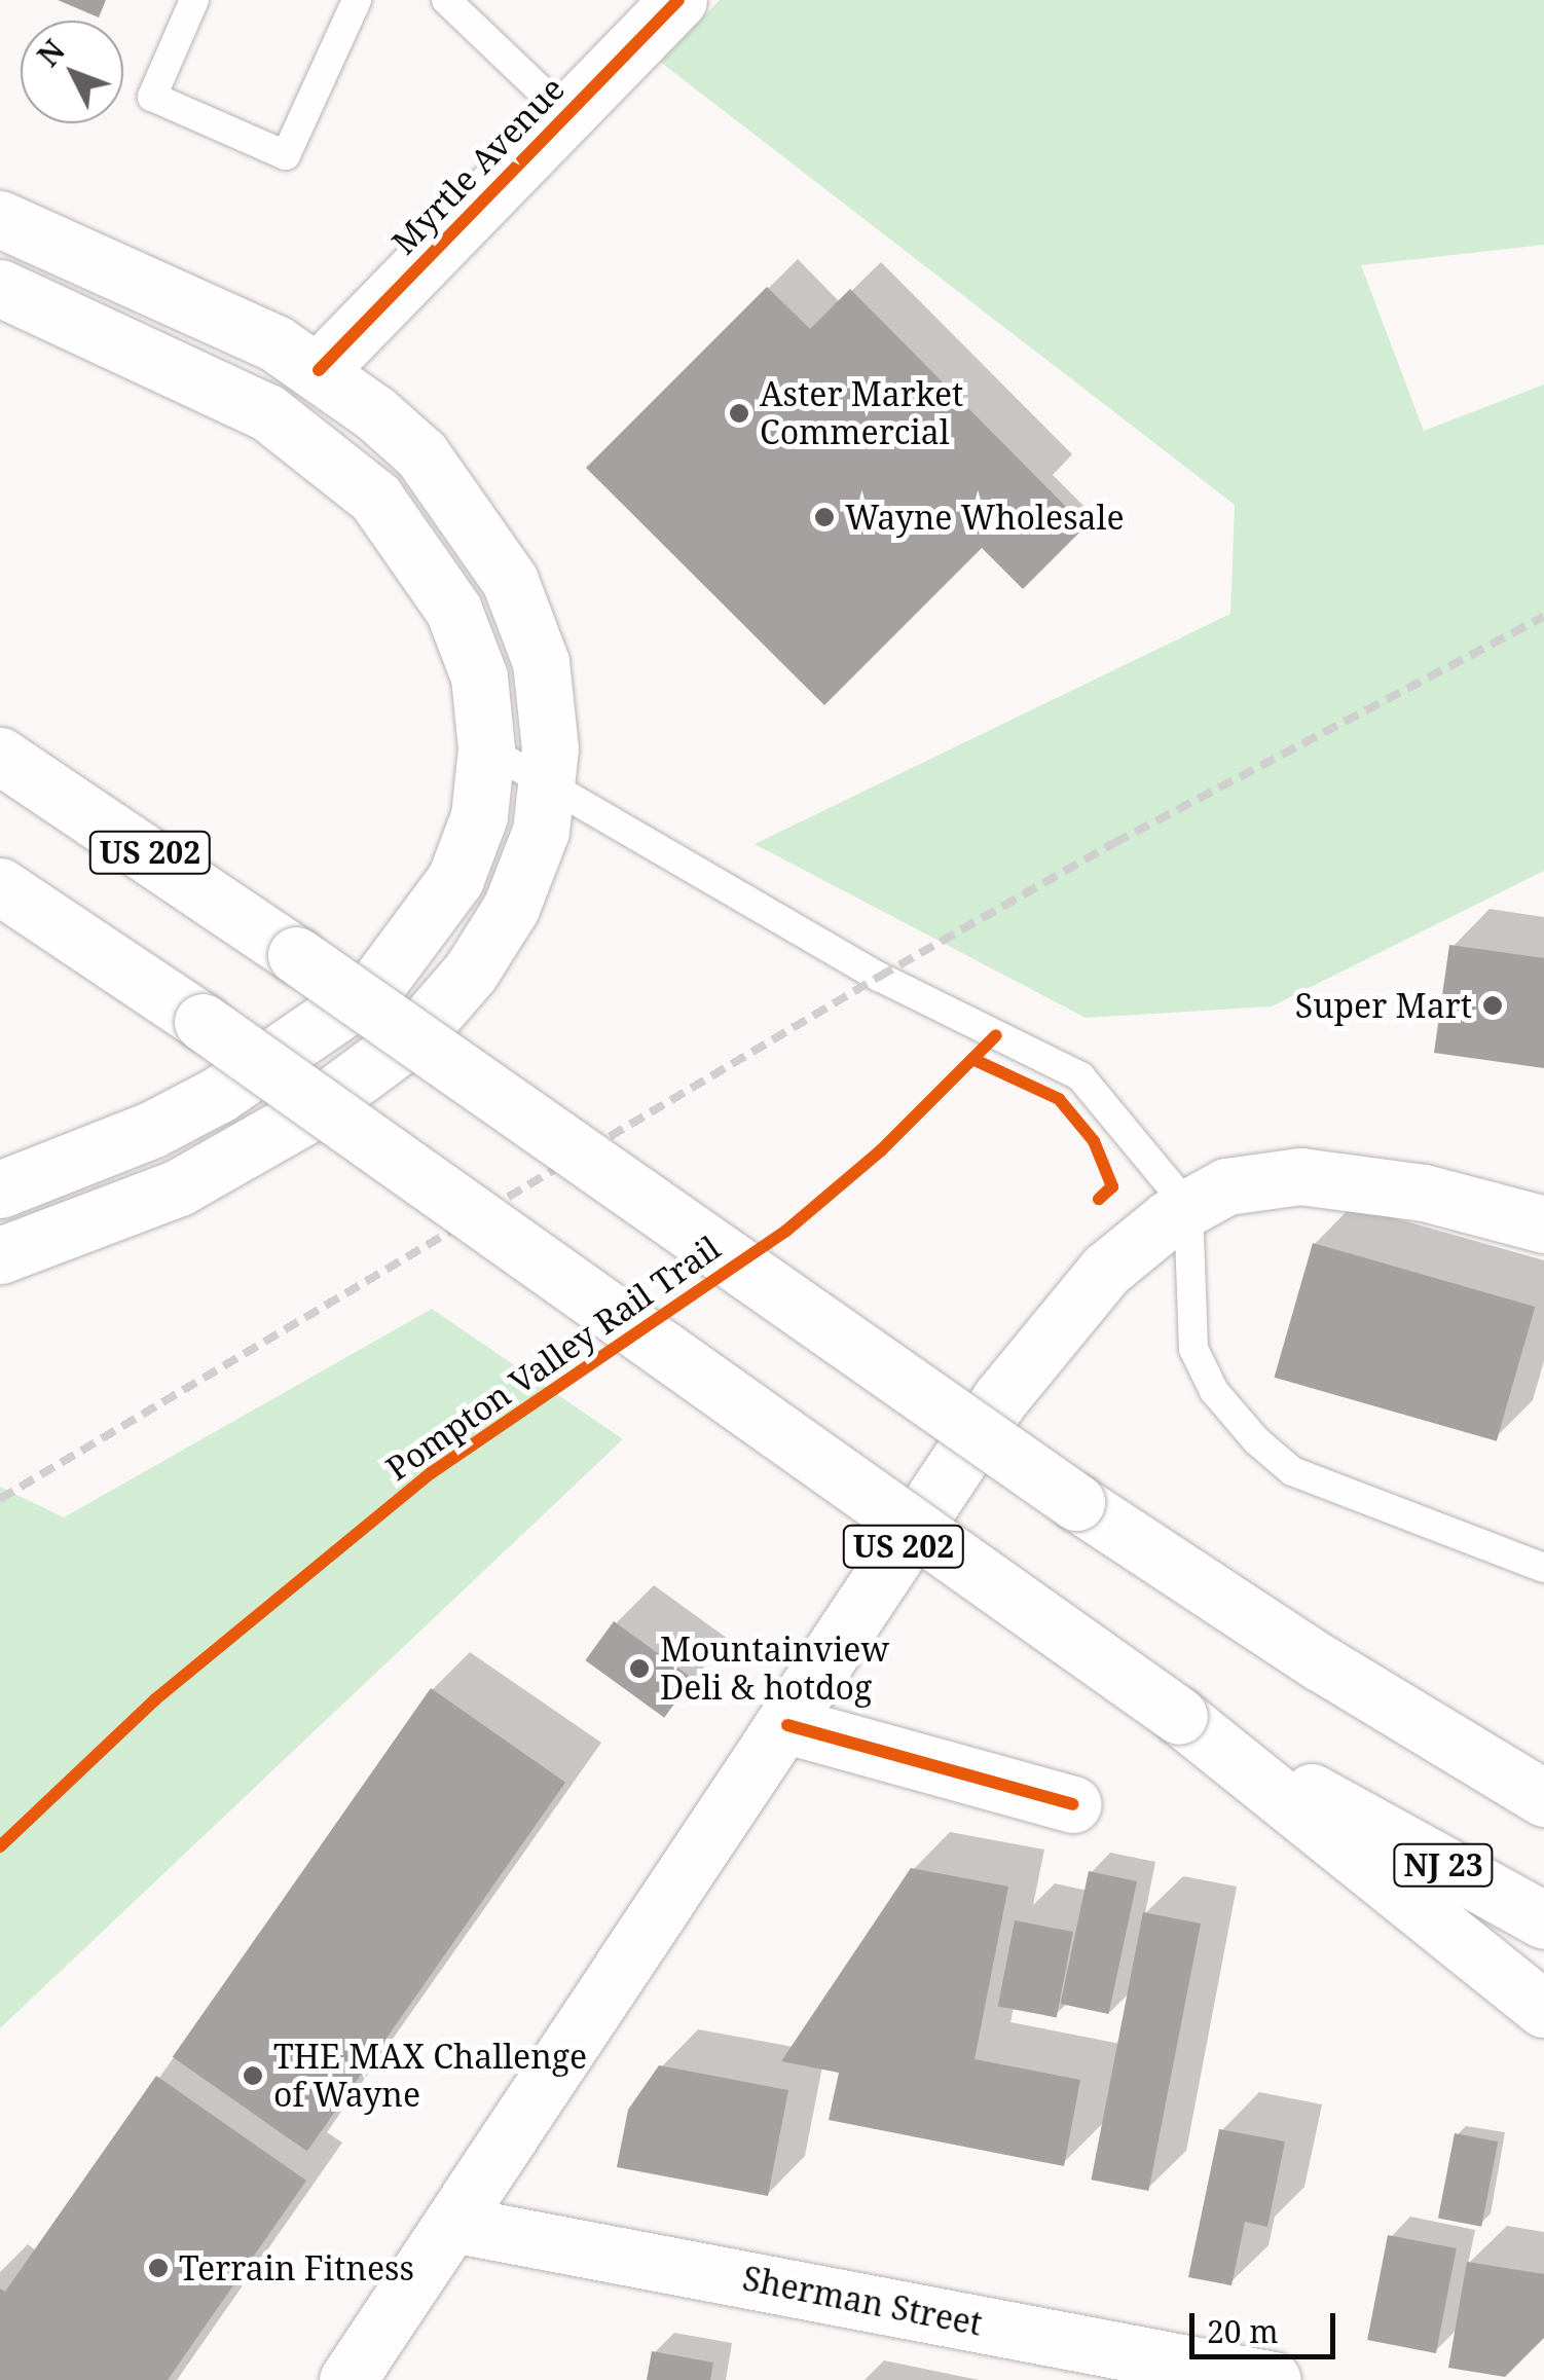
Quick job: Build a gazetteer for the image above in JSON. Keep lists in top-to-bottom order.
{
  "streets": {
    "main road": [
      "Myrtle Avenue",
      "US 202",
      "NJ 23",
      "Sherman Street"
    ],
    "cycle path": ["Pompton Valley Rail Trail"]
  },
  "crossings": [
    ["US 202", "NJ 23"],
    ["US 202", "Sherman Street"]
  ],
  "places": [
    "Aster Market Commercial",
    "Wayne Wholesale",
    "Super Mart",
    "Mountainview Deli & hotdog",
    "THE MAX Challenge of Wayne",
    "Terrain Fitness"
  ],
  "scale_bar": "20 m",
  "north": "top left"
}
